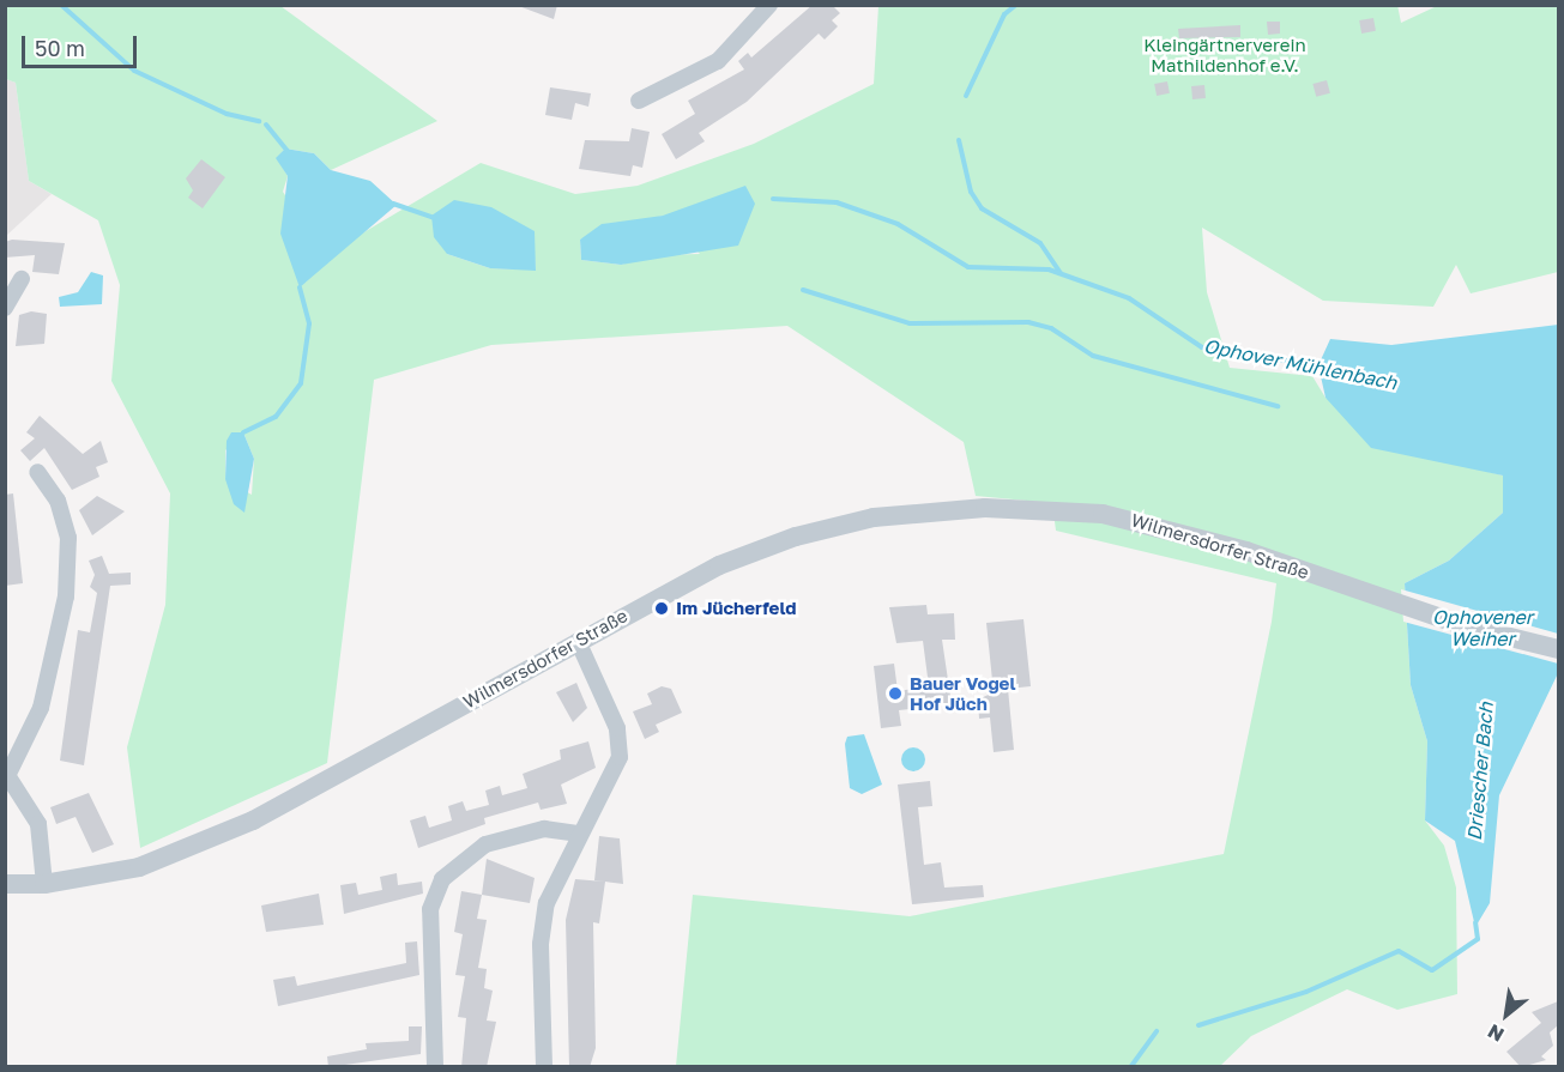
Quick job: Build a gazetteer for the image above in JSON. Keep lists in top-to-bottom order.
{
  "streets": {
    "street": ["Wilmersdorfer Straße"]
  },
  "water": ["Ophover Mühlenbach", "Ophovener Weiher", "Driescher Bach"],
  "parks": ["Kleingärtnerverein Mathildenhof e.V."],
  "places": ["Im Jücherfeld", "Bauer Vogel Hof Jüch"],
  "scale_bar": "50 m",
  "north": "bottom left"
}
